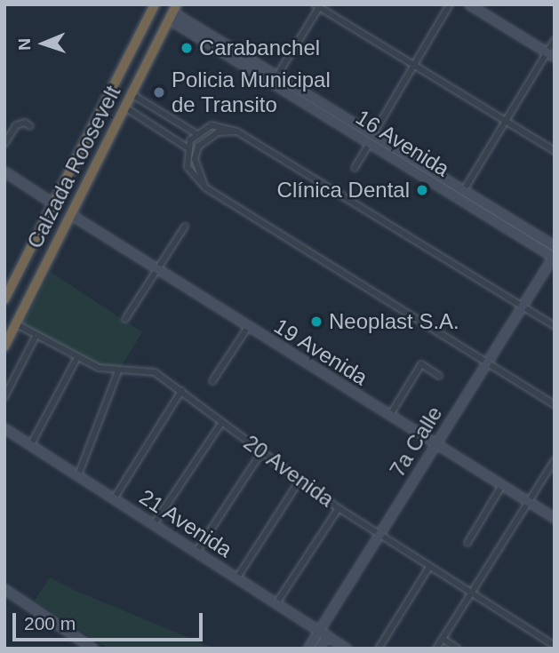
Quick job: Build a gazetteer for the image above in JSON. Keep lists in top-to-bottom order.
{
  "streets": {
    "highway": ["Calzada Roosevelt"],
    "street": [
      "16 Avenida",
      "19 Avenida",
      "7a Calle",
      "20 Avenida",
      "21 Avenida"
    ]
  },
  "crossings": [
    ["16 Avenida", "Calzada Roosevelt"],
    ["16 Avenida", "7a Calle"],
    ["Calzada Roosevelt", "19 Avenida"],
    ["Calzada Roosevelt", "20 Avenida"],
    ["19 Avenida", "7a Calle"],
    ["7a Calle", "20 Avenida"],
    ["7a Calle", "21 Avenida"]
  ],
  "places": [
    "Carabanchel",
    "Policia Municipal de Transito",
    "Clínica Dental",
    "Neoplast S.A."
  ],
  "scale_bar": "200 m",
  "north": "left"
}
